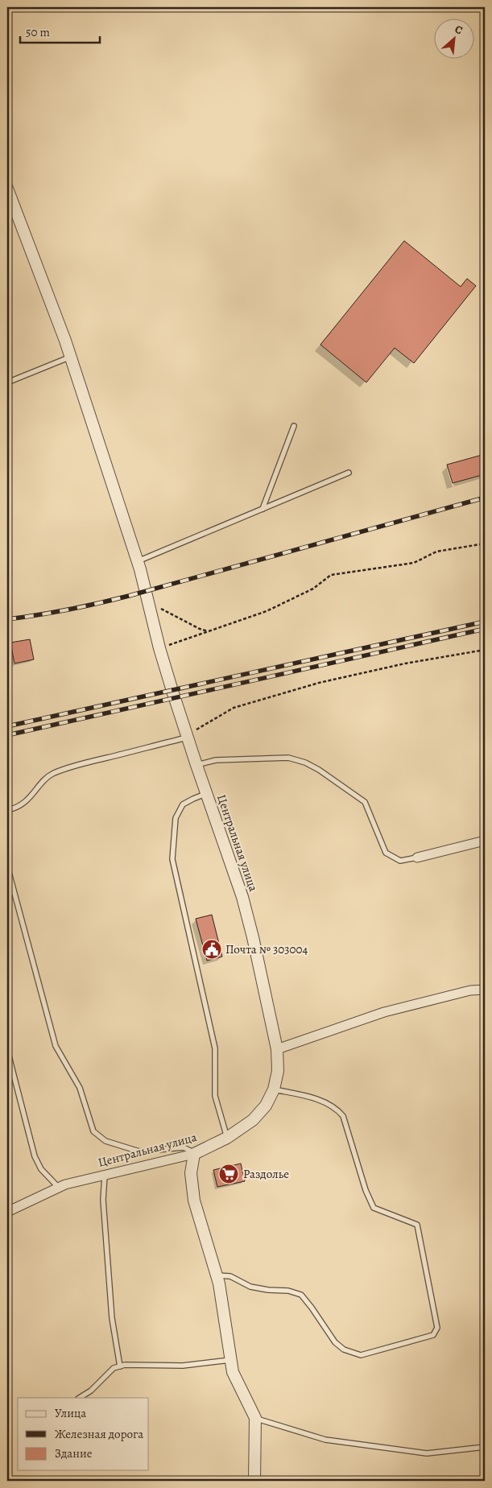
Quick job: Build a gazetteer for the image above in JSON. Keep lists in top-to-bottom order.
{
  "streets": {
    "street": ["Центральная улица"]
  },
  "places": {
    "public building": ["Почта № 303004"],
    "supermarket": ["Раздолье"]
  },
  "legend": ["Улица", "Железная дорога", "Здание"],
  "scale_bar": "50 m",
  "north": "top right"
}
